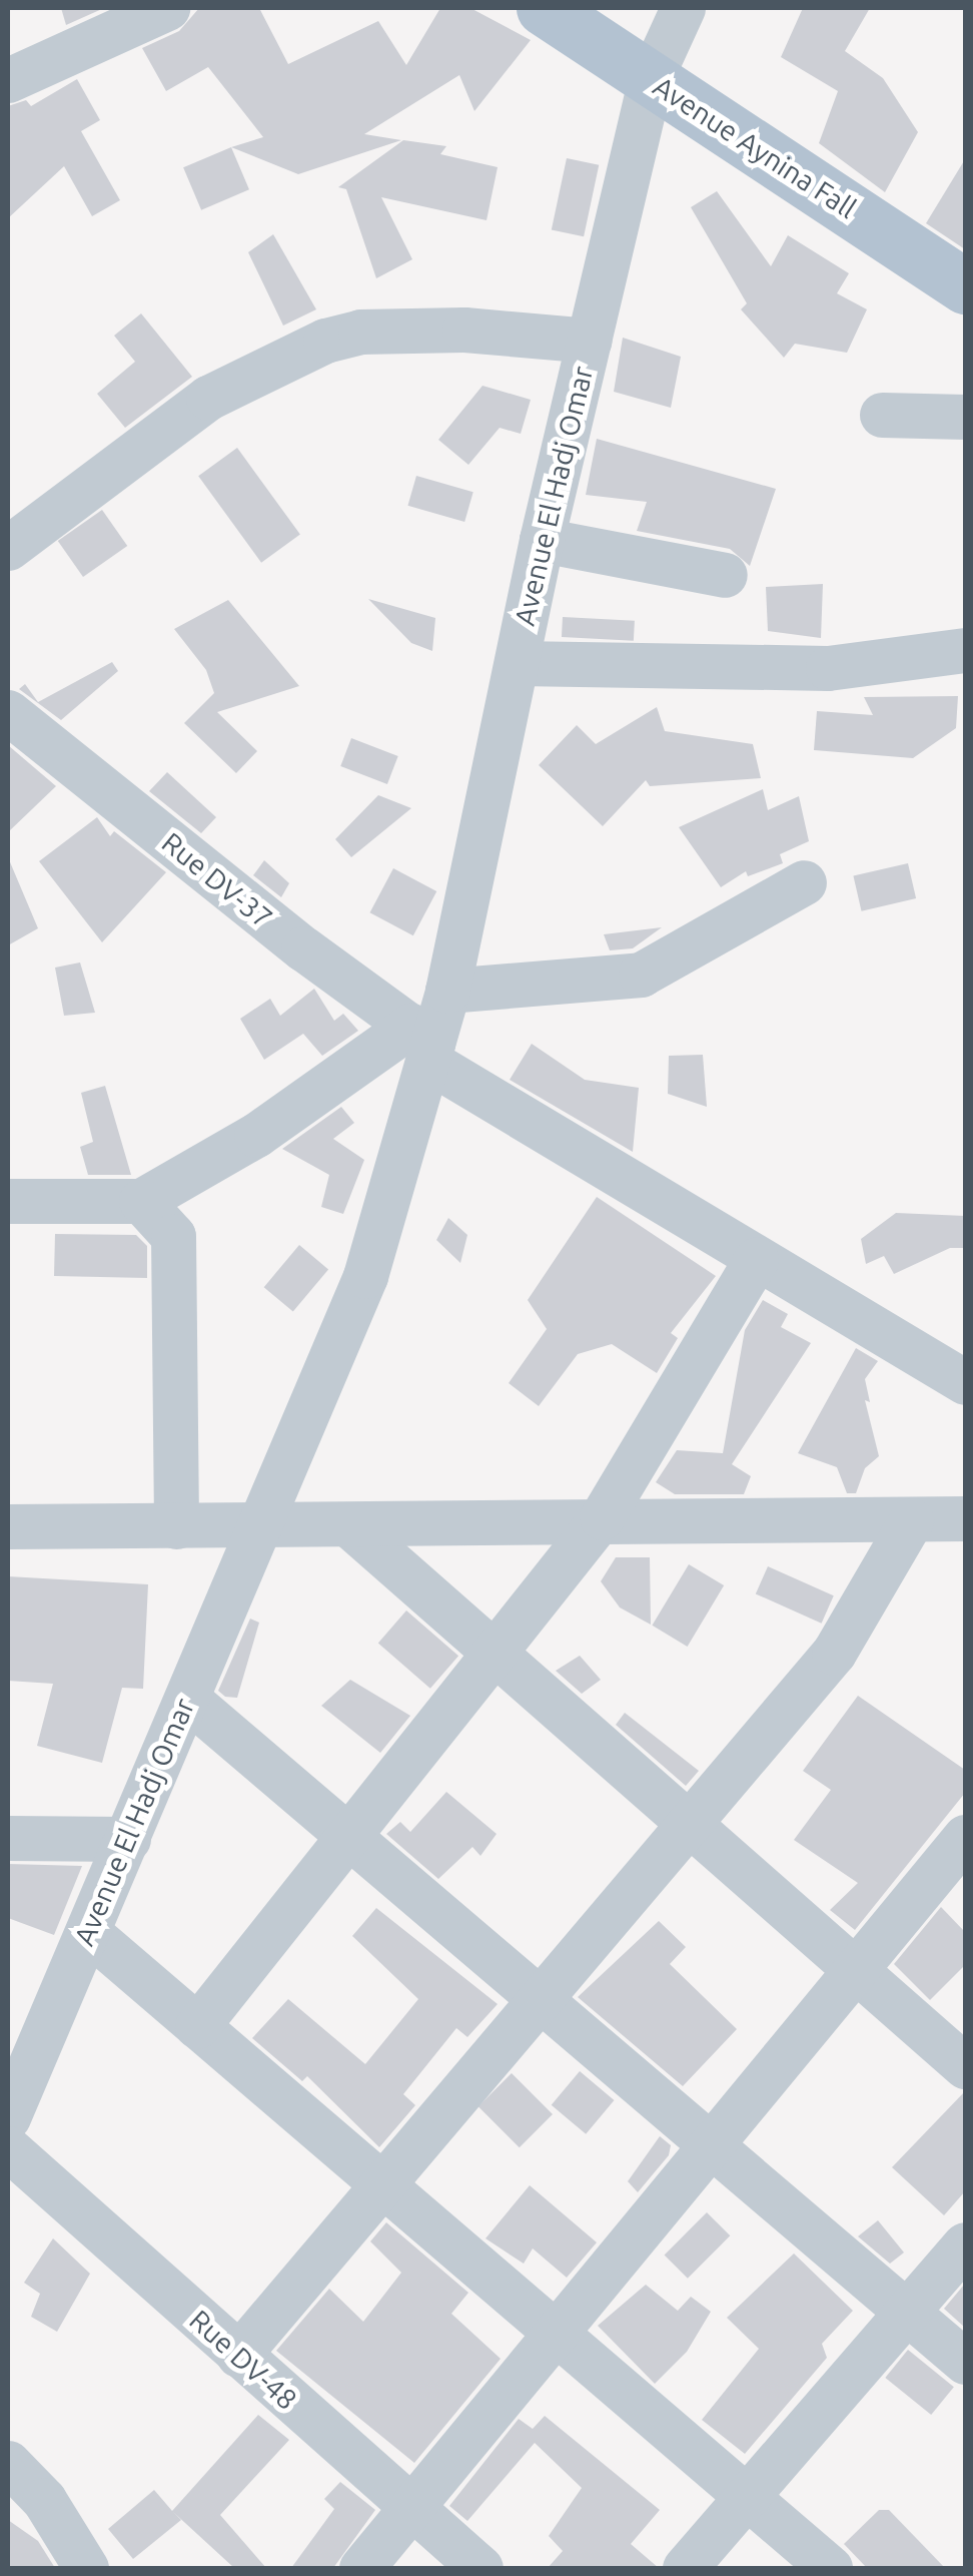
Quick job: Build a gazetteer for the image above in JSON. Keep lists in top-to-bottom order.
{
  "streets": {
    "main road": ["Avenue Aynina Fall"],
    "street": ["Avenue El Hadj Omar", "Rue DV-37", "Rue DV-48"]
  },
  "crossings": [
    ["Avenue Aynina Fall", "Avenue El Hadj Omar"],
    ["Avenue El Hadj Omar", "Rue DV-37"]
  ]
}
